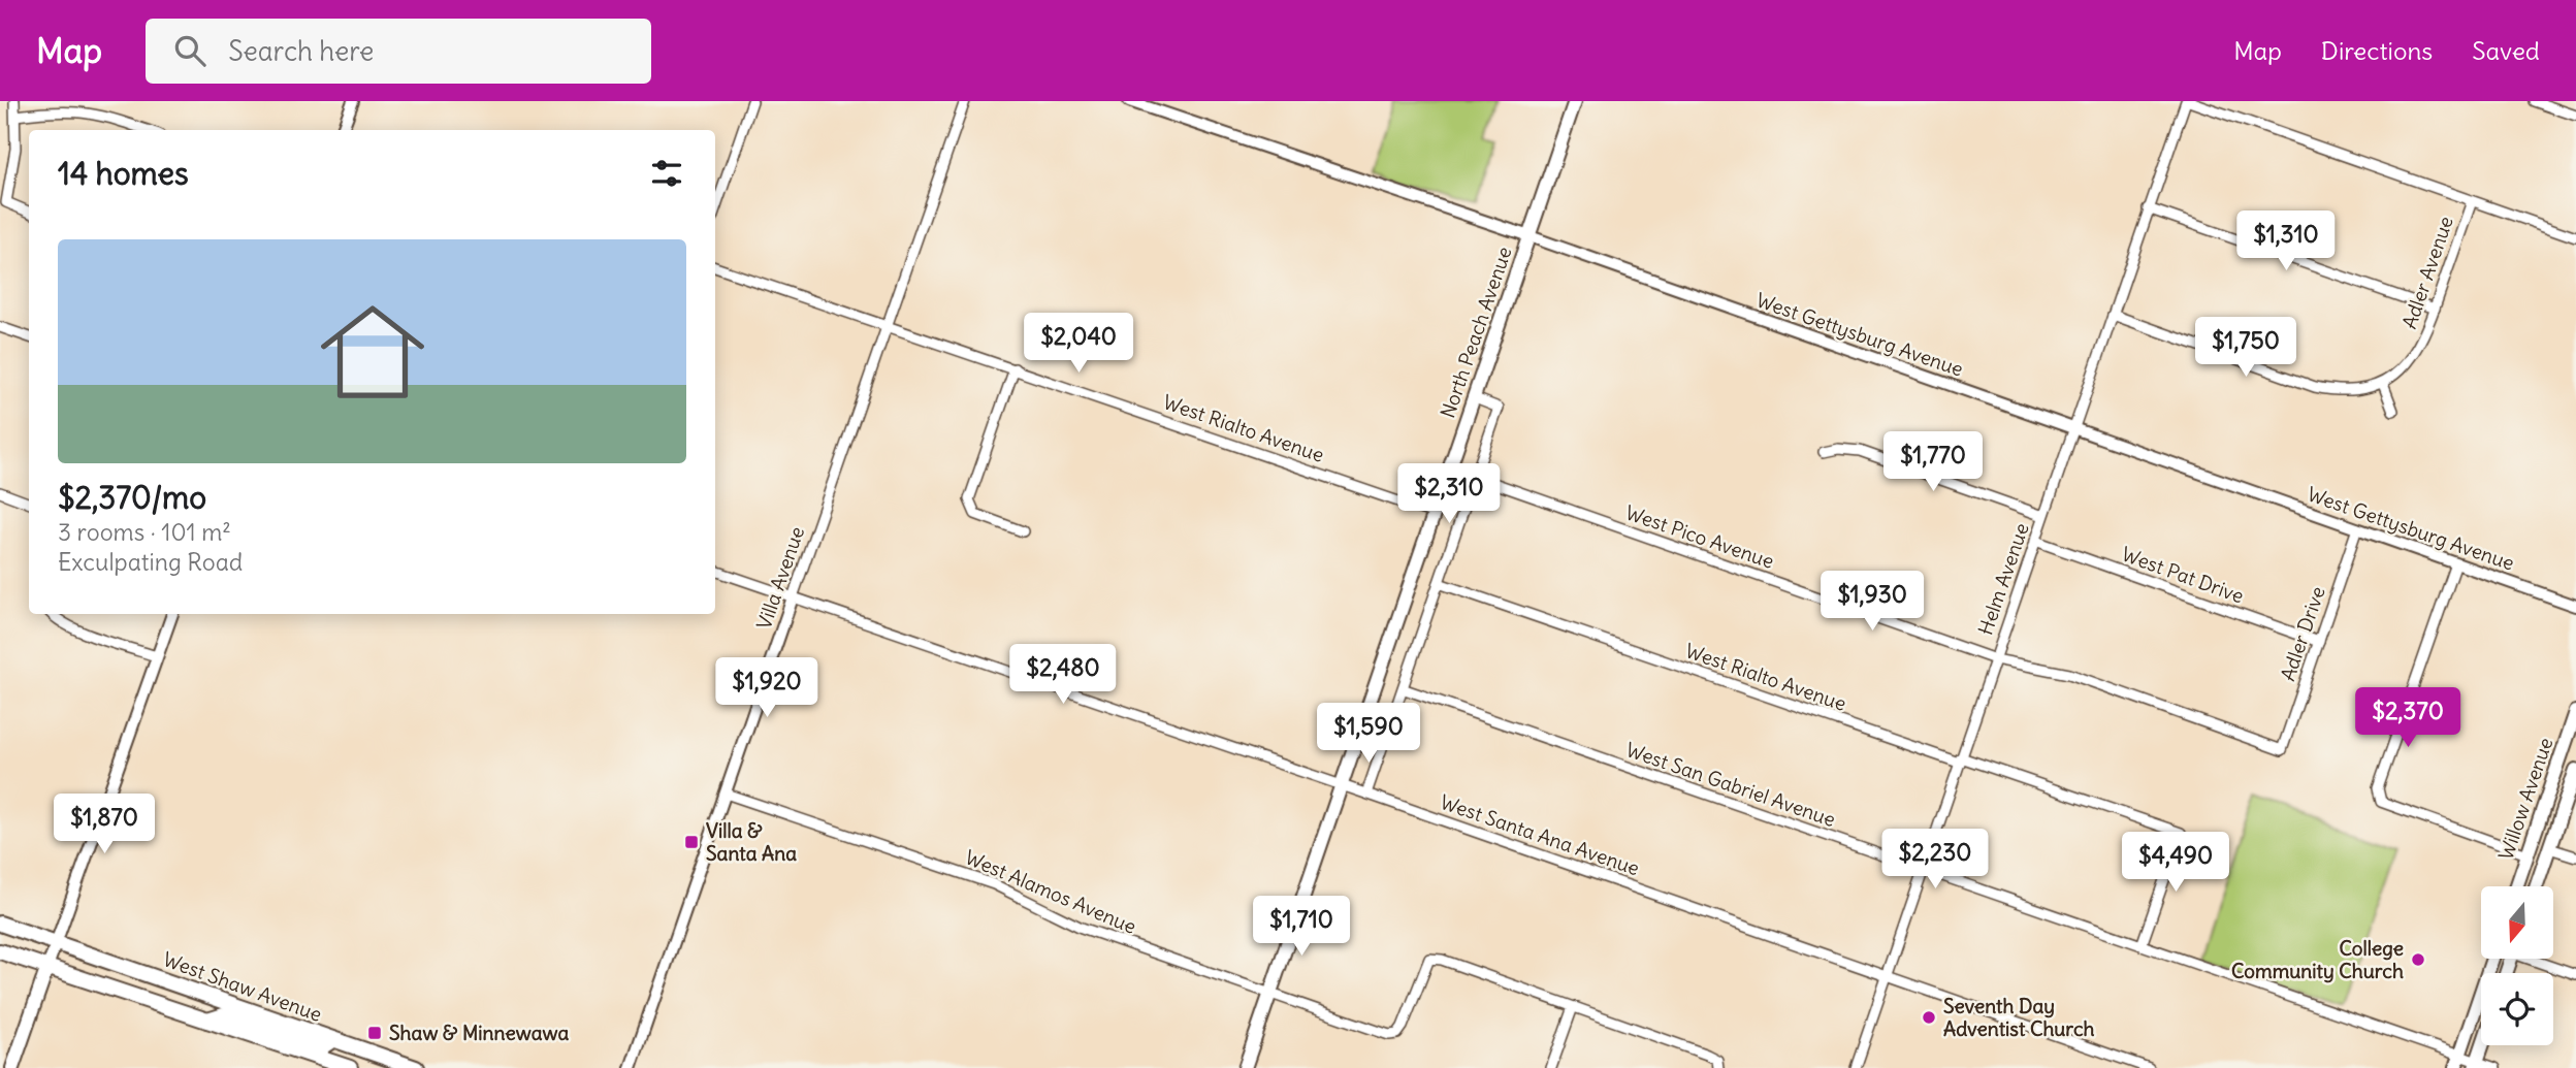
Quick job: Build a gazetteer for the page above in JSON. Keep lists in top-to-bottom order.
{
  "streets": {
    "main road": ["North Peach Avenue", "Willow Avenue", "West Shaw Avenue"],
    "street": [
      "Adler Avenue",
      "West Gettysburg Avenue",
      "West Rialto Avenue",
      "West Pico Avenue",
      "West Pat Drive",
      "Villa Avenue",
      "Helm Avenue",
      "Adler Drive",
      "West San Gabriel Avenue",
      "West Santa Ana Avenue",
      "West Alamos Avenue"
    ]
  },
  "crossings": [
    ["North Peach Avenue", "West Gettysburg Avenue"],
    ["North Peach Avenue", "West Rialto Avenue"],
    ["North Peach Avenue", "West Santa Ana Avenue"],
    ["North Peach Avenue", "West Alamos Avenue"],
    ["West Gettysburg Avenue", "Helm Avenue"],
    ["West Gettysburg Avenue", "Adler Drive"],
    ["West Rialto Avenue", "Villa Avenue"],
    ["West Rialto Avenue", "Helm Avenue"],
    ["West Rialto Avenue", "West San Gabriel Avenue"],
    ["West Pico Avenue", "Helm Avenue"],
    ["West Pico Avenue", "Adler Drive"],
    ["West Pat Drive", "Helm Avenue"],
    ["West Pat Drive", "Adler Drive"],
    ["Villa Avenue", "West Santa Ana Avenue"],
    ["Villa Avenue", "West Alamos Avenue"],
    ["Helm Avenue", "West San Gabriel Avenue"],
    ["Helm Avenue", "West Santa Ana Avenue"]
  ],
  "places": {
    "transit": ["Villa & Santa Ana", "Shaw & Minnewawa"],
    "other": ["College Community Church", "Seventh Day Adventist Church"]
  },
  "north": "bottom",
  "page": {
    "header": "Map",
    "search": "Search here",
    "nav": ["Map", "Directions", "Saved"],
    "heading": "14 homes",
    "price": [
      "$1,310",
      "$2,040",
      "$1,750",
      "$1,770",
      "$2,310",
      "$1,930",
      "$2,480",
      "$1,920",
      "$2,370",
      "$1,590",
      "$1,870",
      "$2,230",
      "$4,490",
      "$1,710"
    ],
    "list": [
      {
        "name": "$2,370/mo",
        "note": "3 rooms · 101 m² · Exculpating Road"
      }
    ]
  }
}
